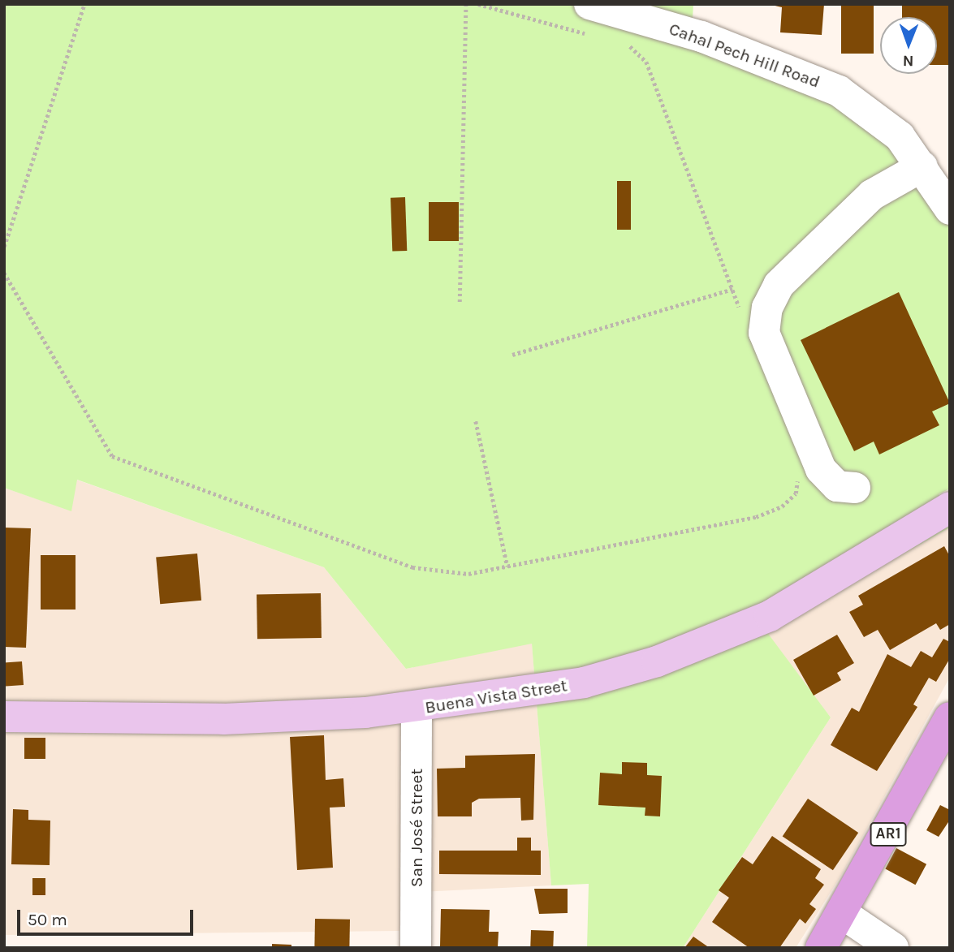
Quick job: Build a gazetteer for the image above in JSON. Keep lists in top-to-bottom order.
{
  "streets": {
    "highway": ["AR1"],
    "main road": ["Buena Vista Street"],
    "street": ["Cahal Pech Hill Road", "San José Street"]
  },
  "crossings": [
    ["Buena Vista Street", "San José Street"]
  ],
  "scale_bar": "50 m",
  "north": "bottom"
}
